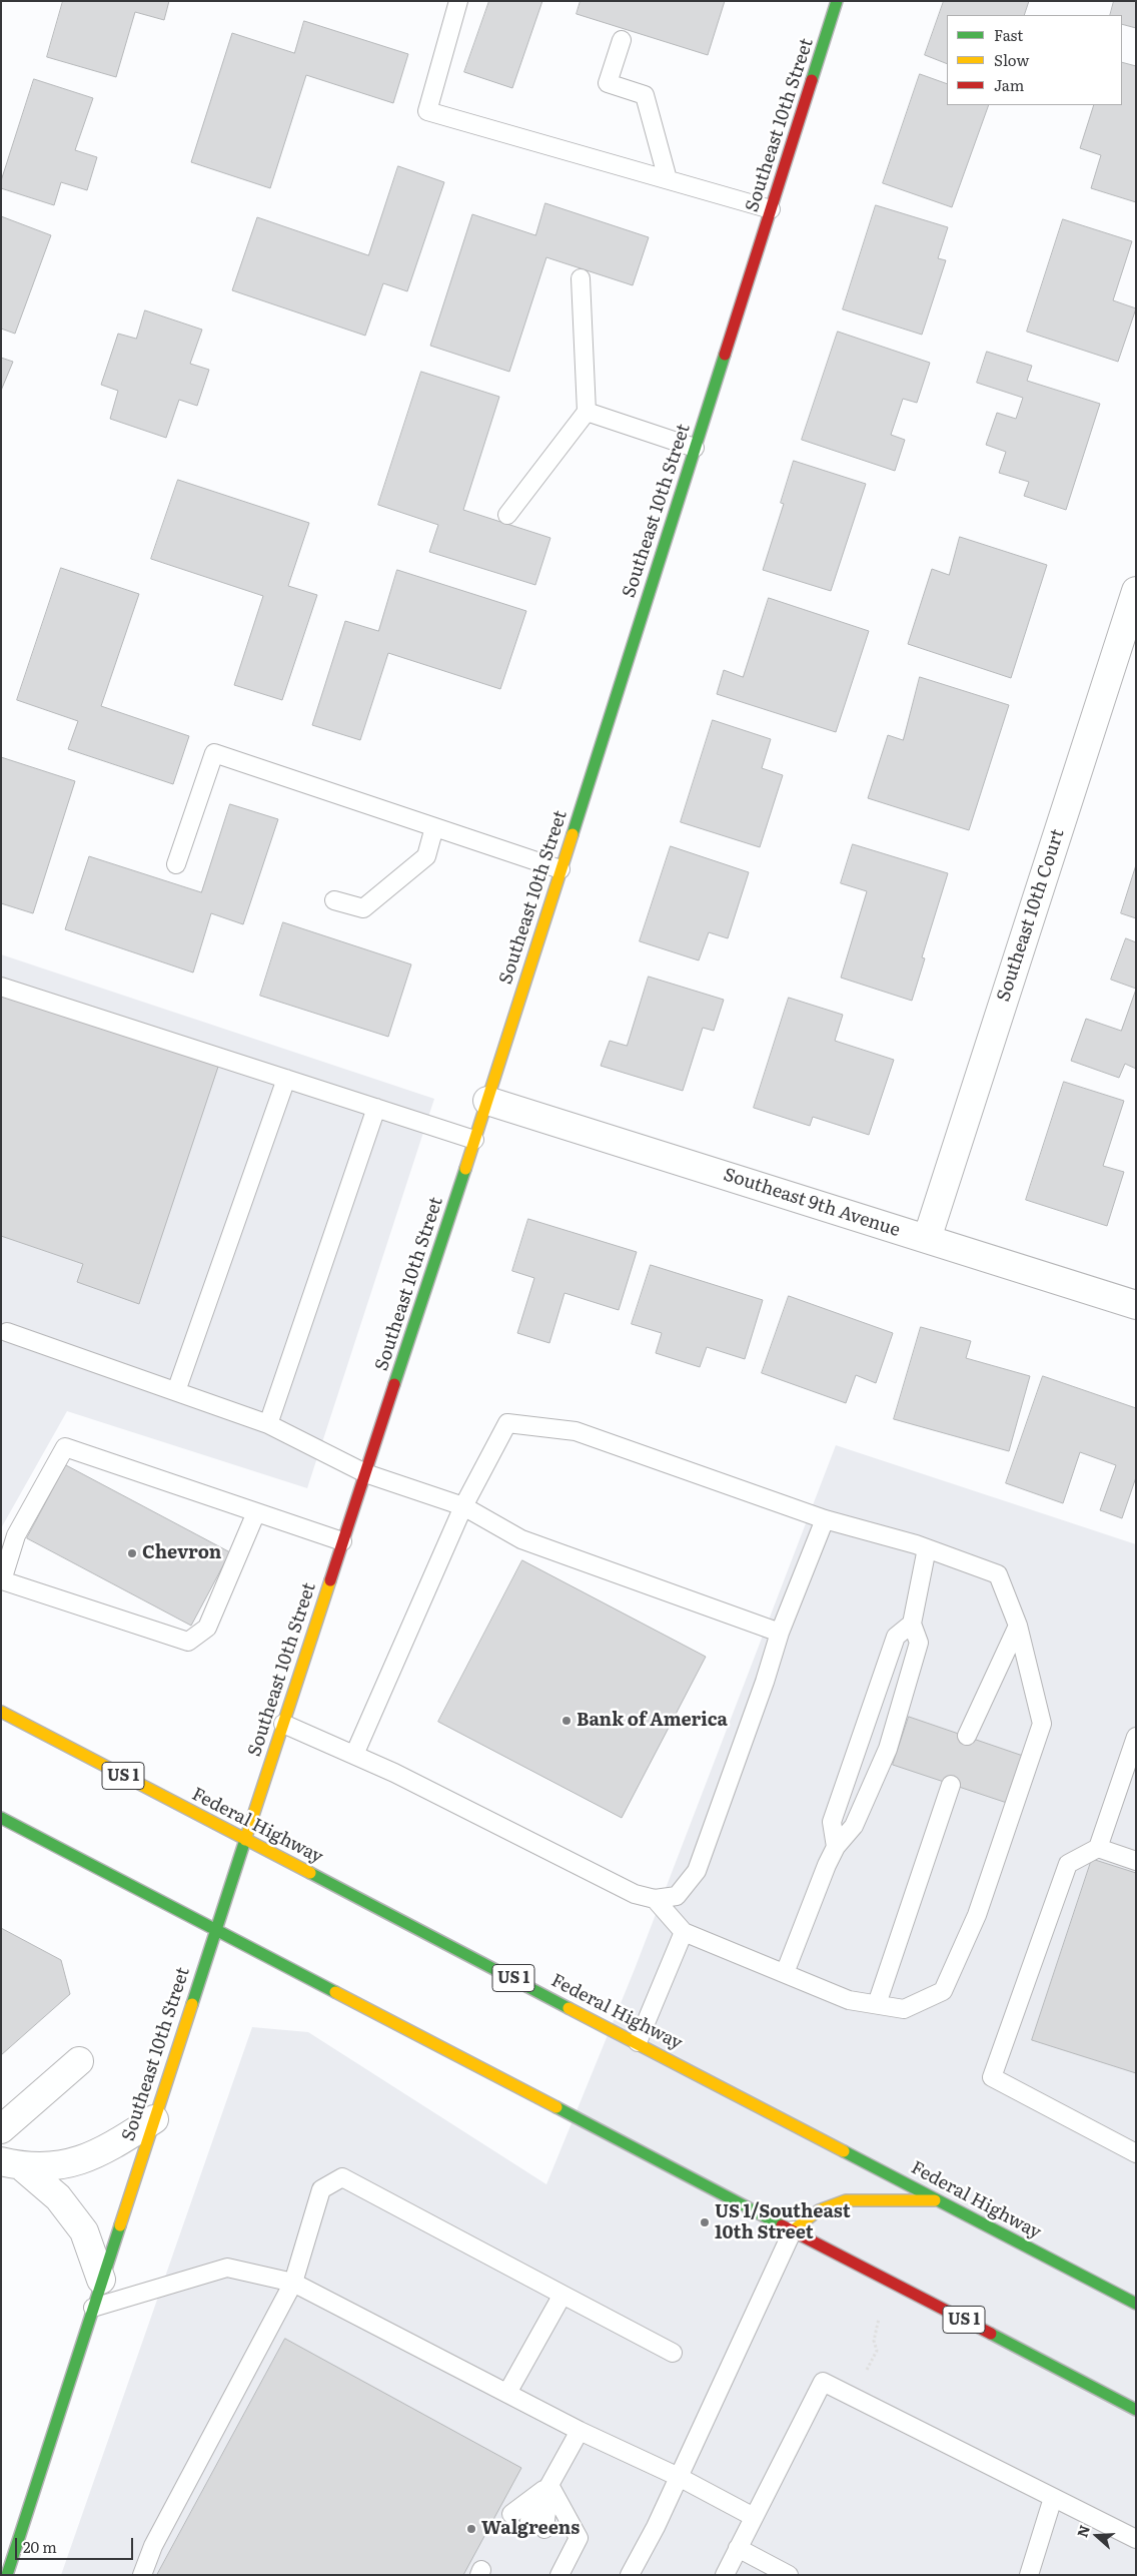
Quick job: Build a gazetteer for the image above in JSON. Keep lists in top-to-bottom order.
{
  "streets": {
    "main road": ["Southeast 10th Street", "US 1", "Federal Highway"],
    "street": ["Southeast 10th Court", "Southeast 9th Avenue"]
  },
  "crossings": [
    ["Southeast 10th Street", "Southeast 9th Avenue"],
    ["Southeast 10th Street", "US 1"],
    ["Southeast 10th Street", "Federal Highway"],
    ["Southeast 10th Court", "Southeast 9th Avenue"]
  ],
  "places": [
    "Chevron",
    "Bank of America",
    "US 1/Southeast 10th Street",
    "Walgreens"
  ],
  "legend": ["Fast", "Slow", "Jam"],
  "scale_bar": "20 m",
  "north": "left"
}
